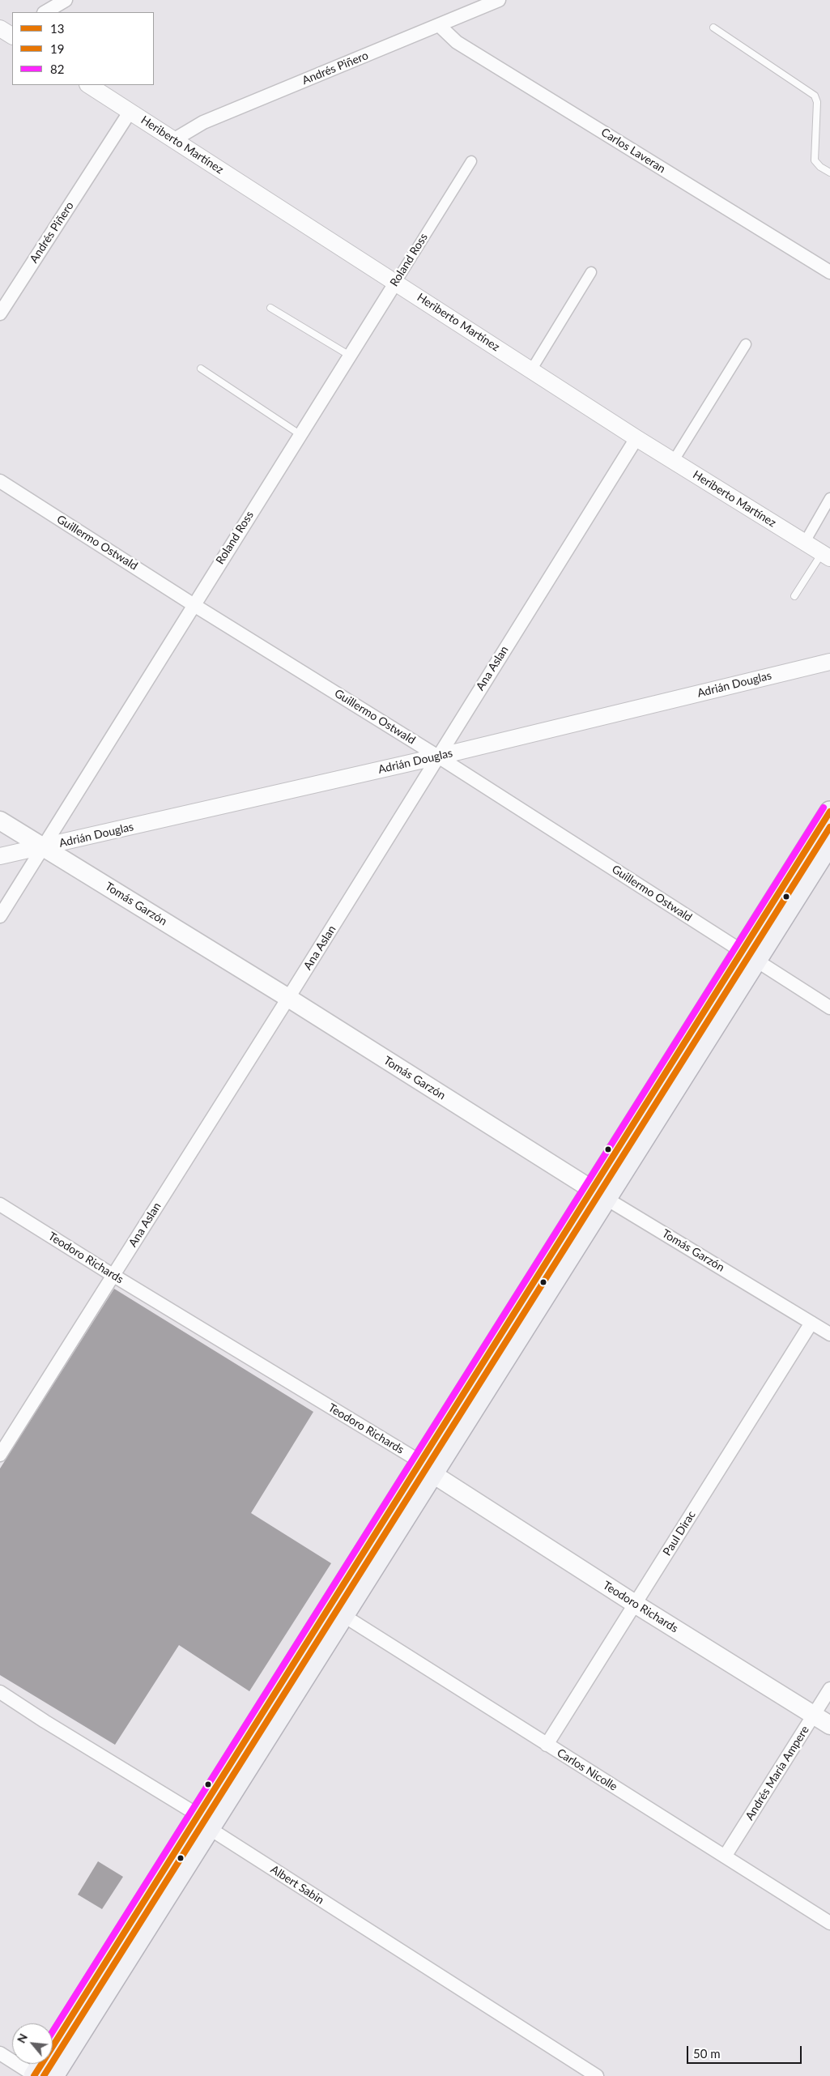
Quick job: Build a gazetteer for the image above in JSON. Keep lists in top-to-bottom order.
{
  "streets": {
    "main road": ["Tomás Garzón", "Teodoro Richards"],
    "street": [
      "Andrés Piñero",
      "Heriberto Martínez",
      "Carlos Laveran",
      "Roland Ross",
      "Guillermo Ostwald",
      "Ana Aslan",
      "Adrián Douglas",
      "Paul Dirac",
      "Carlos Nicolle",
      "Andrés María Ampere",
      "Albert Sabin"
    ]
  },
  "crossings": [
    ["Andrés Piñero", "Heriberto Martínez"],
    ["Andrés Piñero", "Carlos Laveran"],
    ["Heriberto Martínez", "Roland Ross"],
    ["Heriberto Martínez", "Ana Aslan"],
    ["Roland Ross", "Guillermo Ostwald"],
    ["Roland Ross", "Adrián Douglas"],
    ["Roland Ross", "Tomás Garzón"],
    ["Guillermo Ostwald", "Ana Aslan"],
    ["Guillermo Ostwald", "Adrián Douglas"],
    ["Ana Aslan", "Adrián Douglas"],
    ["Ana Aslan", "Tomás Garzón"],
    ["Ana Aslan", "Teodoro Richards"],
    ["Adrián Douglas", "Tomás Garzón"],
    ["Tomás Garzón", "Paul Dirac"],
    ["Teodoro Richards", "Paul Dirac"],
    ["Teodoro Richards", "Andrés María Ampere"],
    ["Paul Dirac", "Carlos Nicolle"],
    ["Carlos Nicolle", "Andrés María Ampere"]
  ],
  "lines": ["transit line 82", "transit line 13", "transit line 19"],
  "legend": ["13", "19", "82"],
  "scale_bar": "50 m",
  "north": "top left"
}
